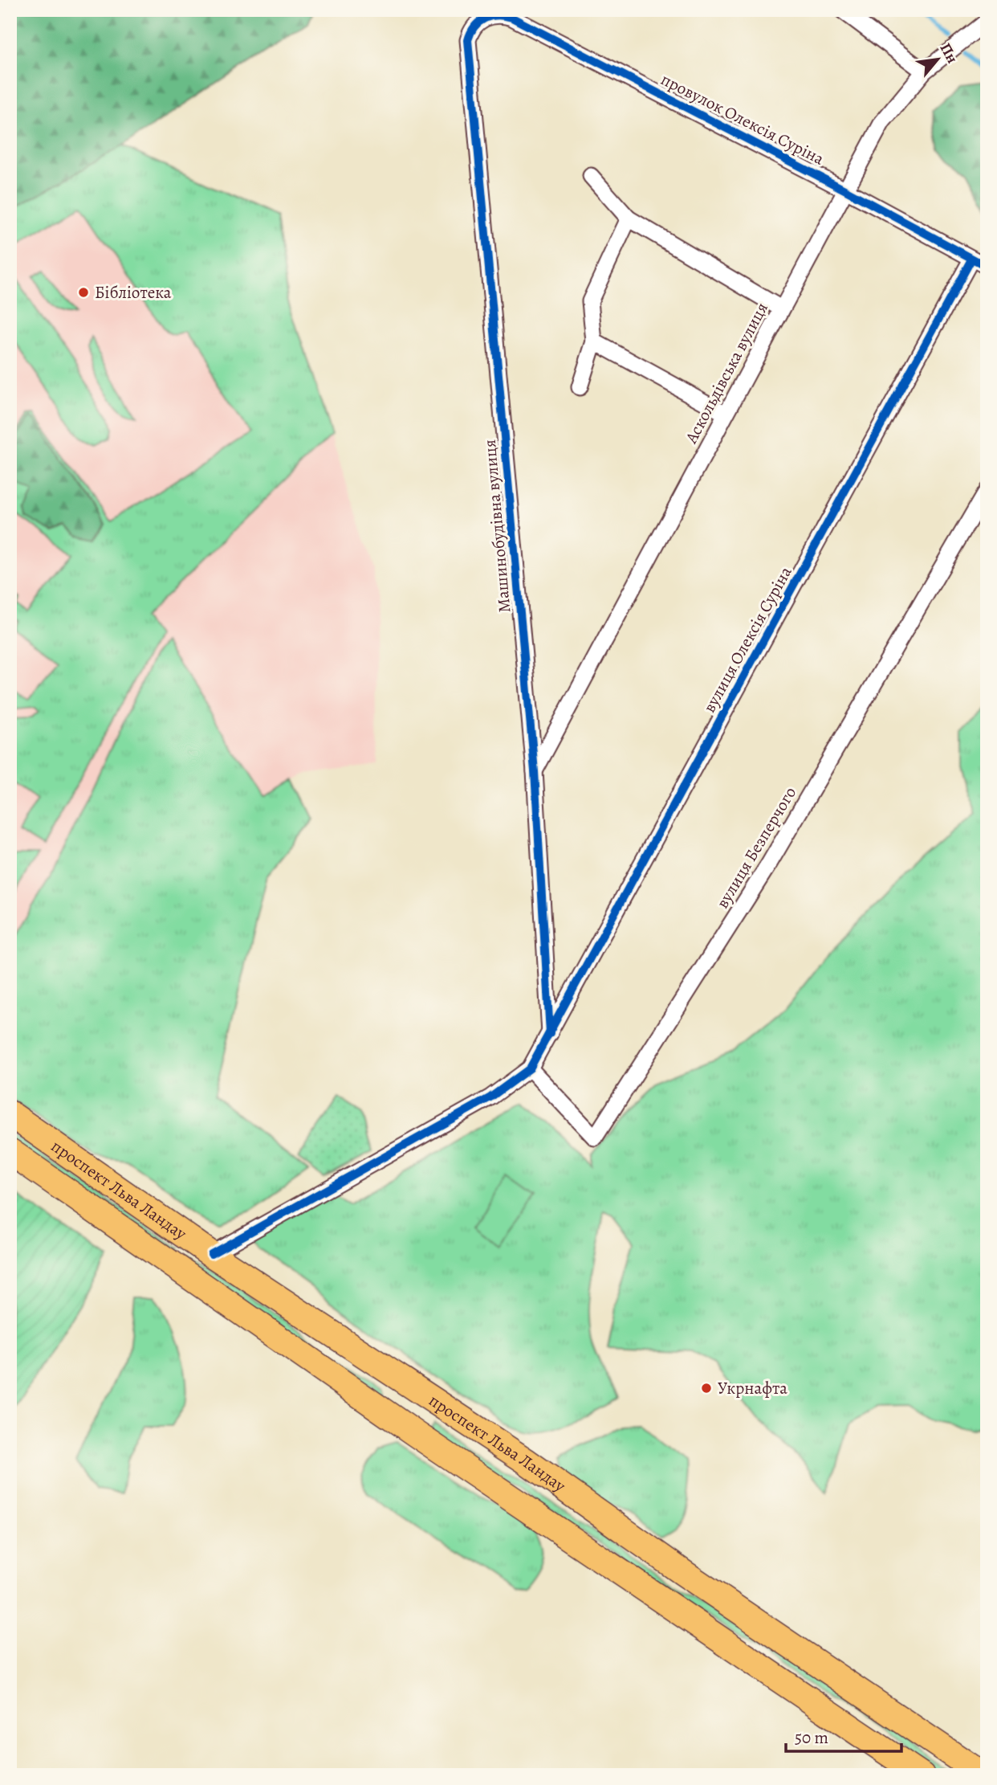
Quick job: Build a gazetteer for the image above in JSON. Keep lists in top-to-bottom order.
{
  "streets": {
    "main road": ["проспект Льва Ландау"],
    "street": [
      "провулок Олексія Суріна",
      "Аскольдівська вулиця",
      "Машинобудівна вулиця",
      "вулиця Олексія Суріна",
      "вулиця Безперчого"
    ]
  },
  "crossings": [
    ["провулок Олексія Суріна", "Аскольдівська вулиця"],
    ["провулок Олексія Суріна", "Машинобудівна вулиця"],
    ["провулок Олексія Суріна", "вулиця Олексія Суріна"],
    ["Аскольдівська вулиця", "Машинобудівна вулиця"],
    ["Машинобудівна вулиця", "вулиця Олексія Суріна"],
    ["вулиця Олексія Суріна", "вулиця Безперчого"]
  ],
  "places": ["Бібліотека", "Укрнафта"],
  "scale_bar": "50 m",
  "north": "top right"
}
